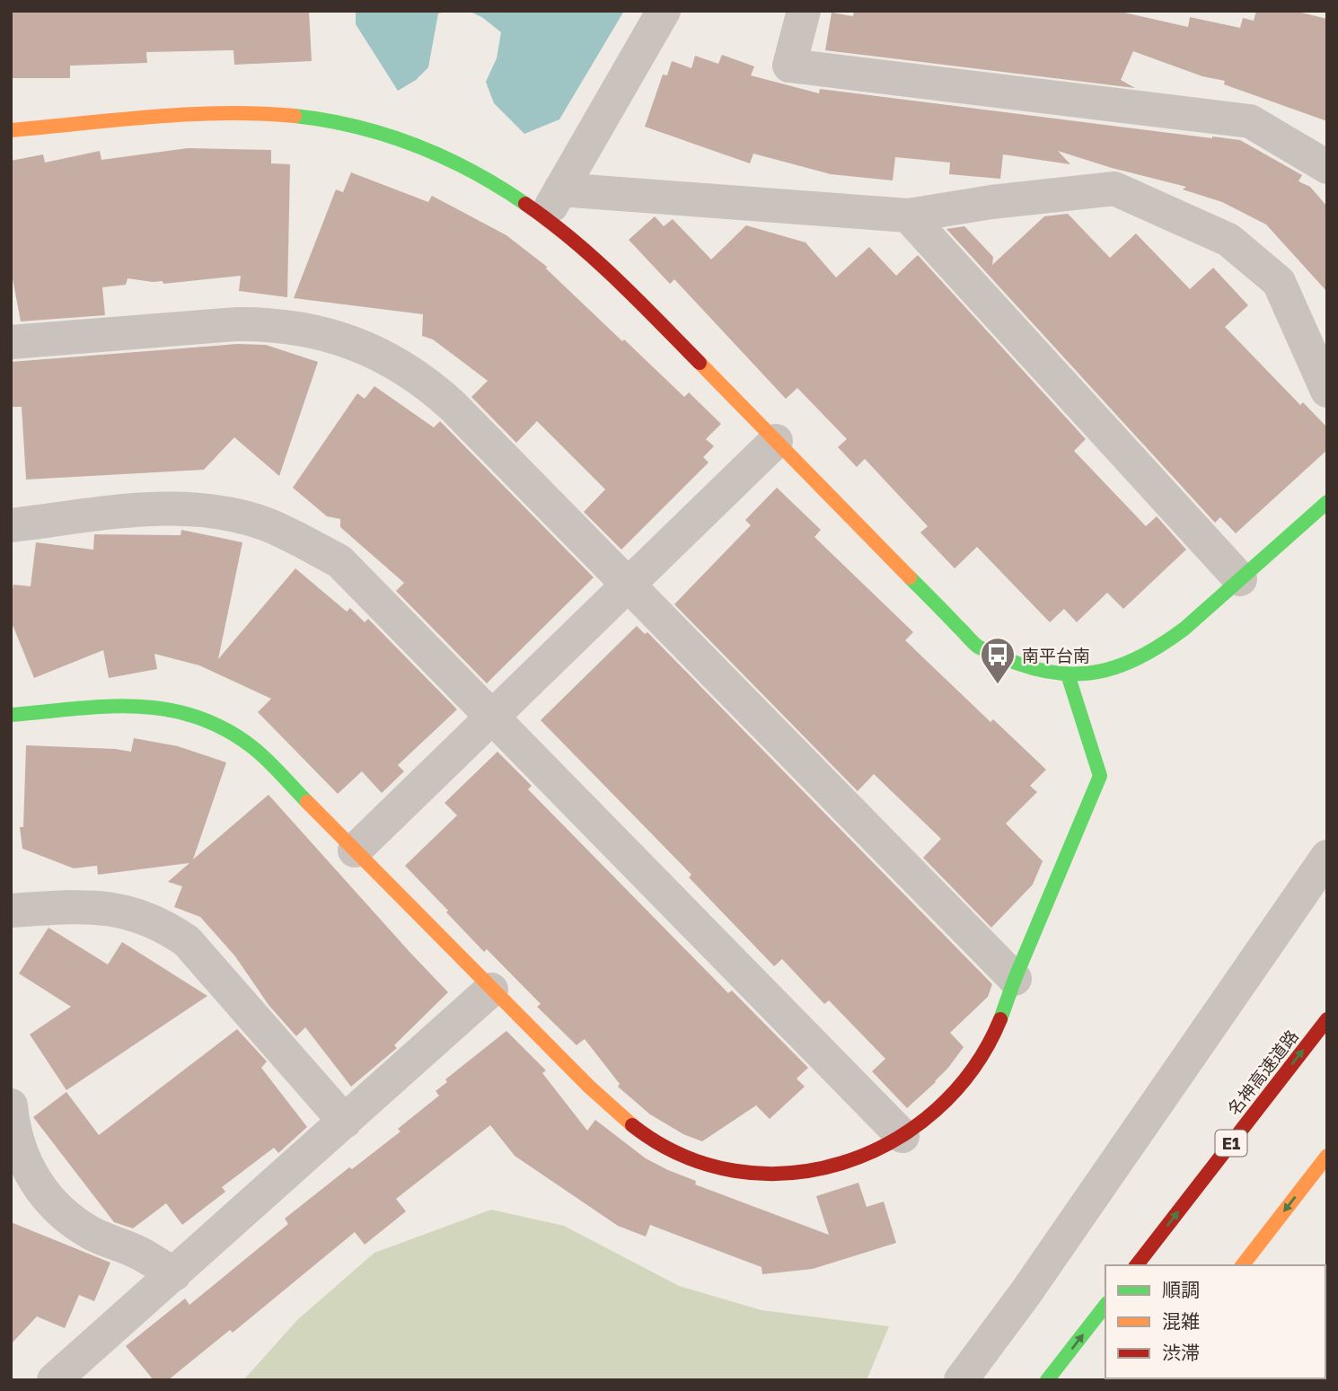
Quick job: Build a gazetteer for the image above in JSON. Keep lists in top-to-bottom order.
{
  "streets": {
    "main road": ["名神高速道路", "E1"]
  },
  "places": {
    "bus stop": ["南平台南"]
  },
  "legend": ["順調", "混雑", "渋滞"]
}
